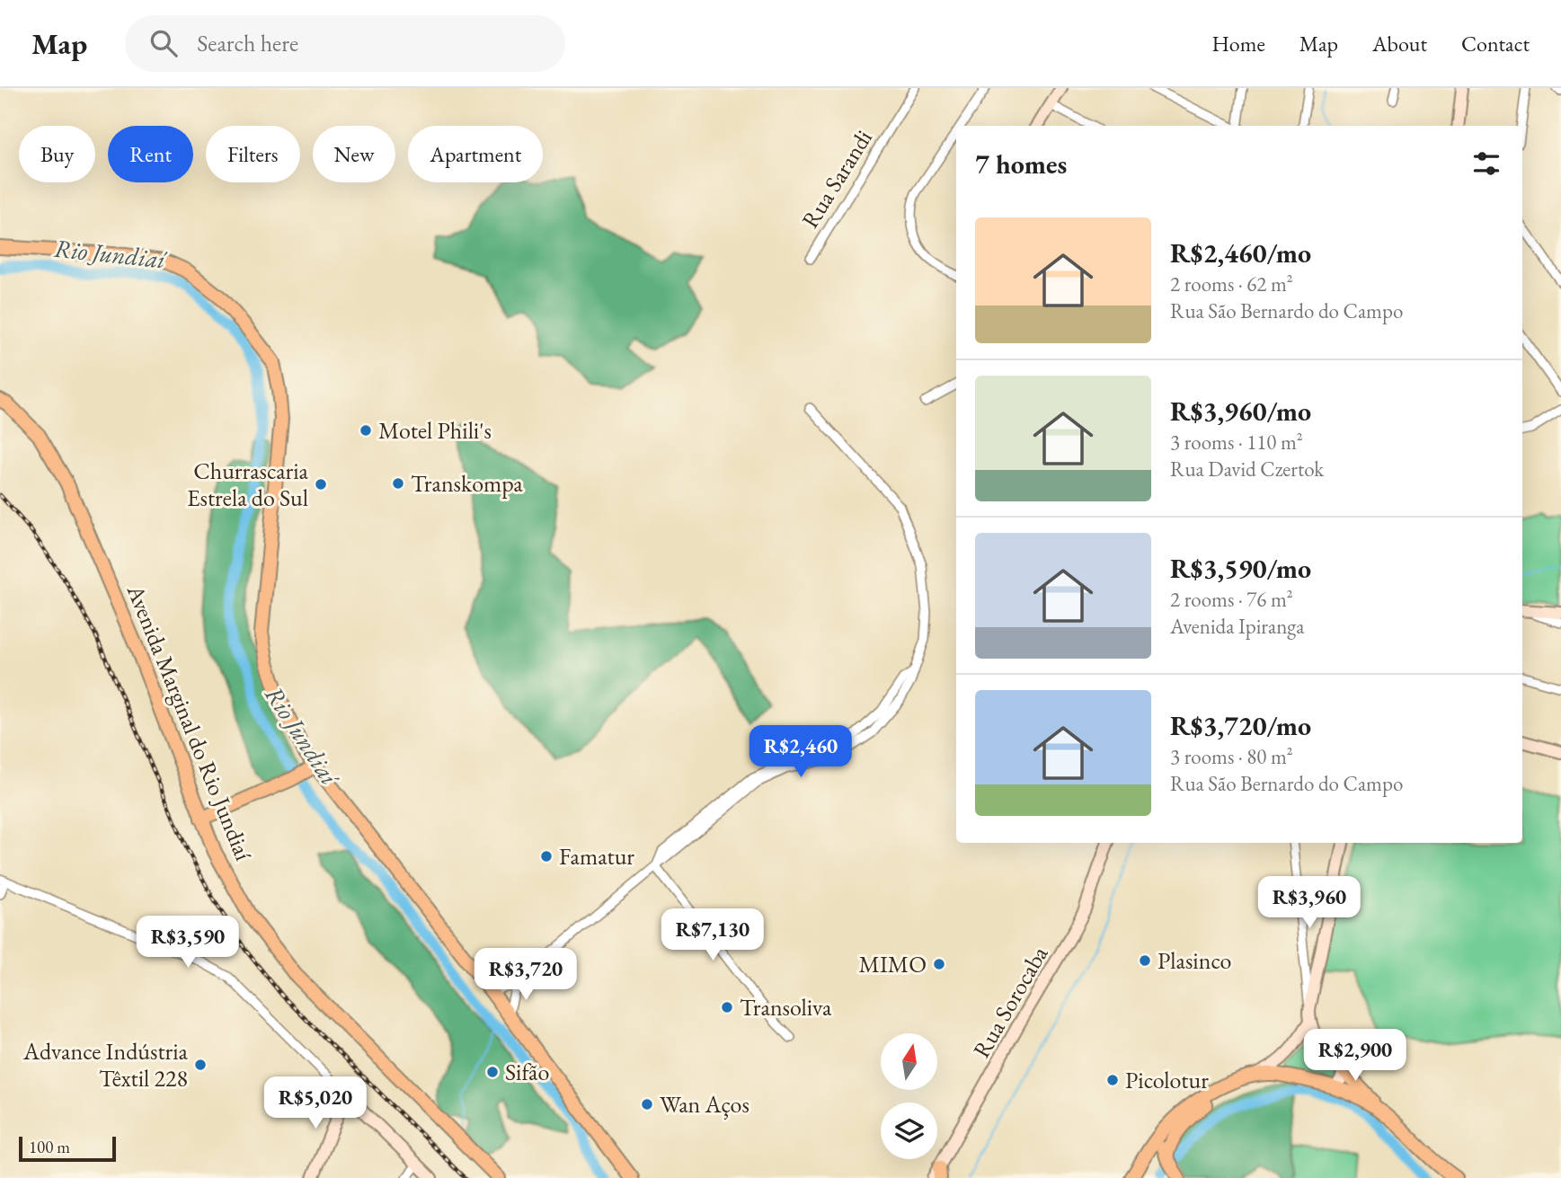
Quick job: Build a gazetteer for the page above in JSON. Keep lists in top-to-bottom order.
{
  "streets": {
    "main road": ["Avenida Marginal do Rio Jundiaí", "Rua Sorocaba"],
    "street": ["Rua Sarandi"]
  },
  "water": ["Rio Jundiaí"],
  "places": [
    "Motel Phili's",
    "Transkompa",
    "Churrascaria Estrela do Sul",
    "Famatur",
    "Plasinco",
    "MIMO",
    "Transoliva",
    "Advance Indústria Têxtil 228",
    "Sifão",
    "Picolotur",
    "Wan Aços"
  ],
  "scale_bar": "100 m",
  "north": "top",
  "page": {
    "header": "Map",
    "search": "Search here",
    "nav": [
      "Home",
      "Map",
      "About",
      "Contact"
    ],
    "chip": [
      "Buy",
      "Rent",
      "Filters",
      "New",
      "Apartment"
    ],
    "heading": "7 homes",
    "list": [
      {
        "name": "R$2,460/mo",
        "note": "2 rooms · 62 m² · Rua São Bernardo do Campo"
      },
      {
        "name": "R$3,960/mo",
        "note": "3 rooms · 110 m² · Rua David Czertok"
      },
      {
        "name": "R$3,590/mo",
        "note": "2 rooms · 76 m² · Avenida Ipiranga"
      },
      {
        "name": "R$3,720/mo",
        "note": "3 rooms · 80 m² · Rua São Bernardo do Campo"
      }
    ],
    "price": [
      "R$2,460",
      "R$3,960",
      "R$7,130",
      "R$3,590",
      "R$3,720",
      "R$2,900",
      "R$5,020"
    ],
    "scale": "100 m"
  }
}
